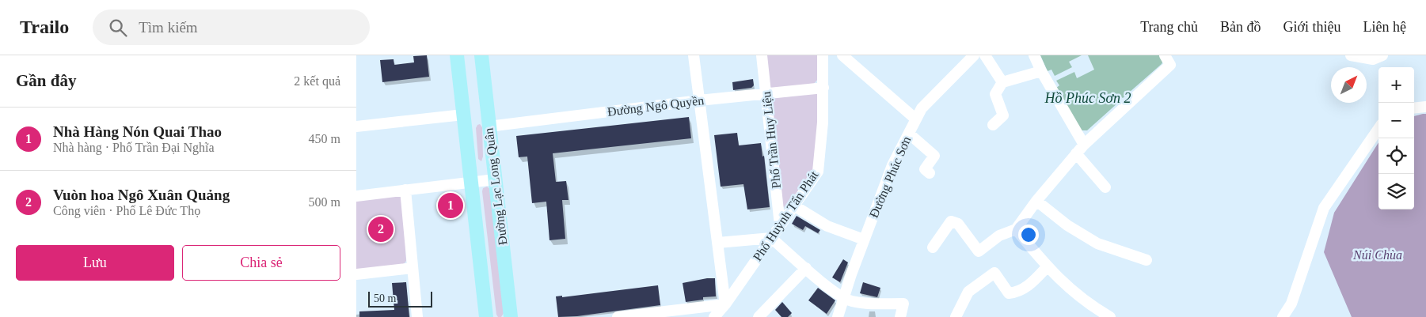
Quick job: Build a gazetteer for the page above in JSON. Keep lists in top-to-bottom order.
{
  "streets": {
    "main road": ["Đường Lạc Long Quân"],
    "street": [
      "Đường Ngô Quyền",
      "Phố Trần Huy Liệu",
      "Đường Phúc Sơn",
      "Phố Huỳnh Tấn Phát"
    ]
  },
  "crossings": [
    ["Đường Ngô Quyền", "Phố Trần Huy Liệu"],
    ["Đường Ngô Quyền", "Đường Lạc Long Quân"],
    ["Đường Ngô Quyền", "Phố Huỳnh Tấn Phát"],
    ["Phố Trần Huy Liệu", "Phố Huỳnh Tấn Phát"]
  ],
  "water": ["Hồ Phúc Sơn 2"],
  "parks": ["Núi Chùa"],
  "scale_bar": "50 m",
  "north": "top right",
  "page": {
    "header": "Trailo",
    "search": "Tìm kiếm",
    "nav": [
      "Trang chủ",
      "Bản đồ",
      "Giới thiệu",
      "Liên hệ"
    ],
    "heading": ["Gần đây", "2 kết quả"],
    "map_buttons": ["+", "−"],
    "list": [
      {
        "mark": "1",
        "name": "Nhà Hàng Nón Quai Thao",
        "note": "Nhà hàng · Phố Trần Đại Nghĩa",
        "value": "450 m"
      },
      {
        "mark": "2",
        "name": "Vuòn hoa Ngô Xuân Quảng",
        "note": "Công viên · Phố Lê Đức Thọ",
        "value": "500 m"
      }
    ],
    "pins": ["1", "2"],
    "buttons": ["Lưu", "Chia sẻ"],
    "scale": "50 m"
  }
}
